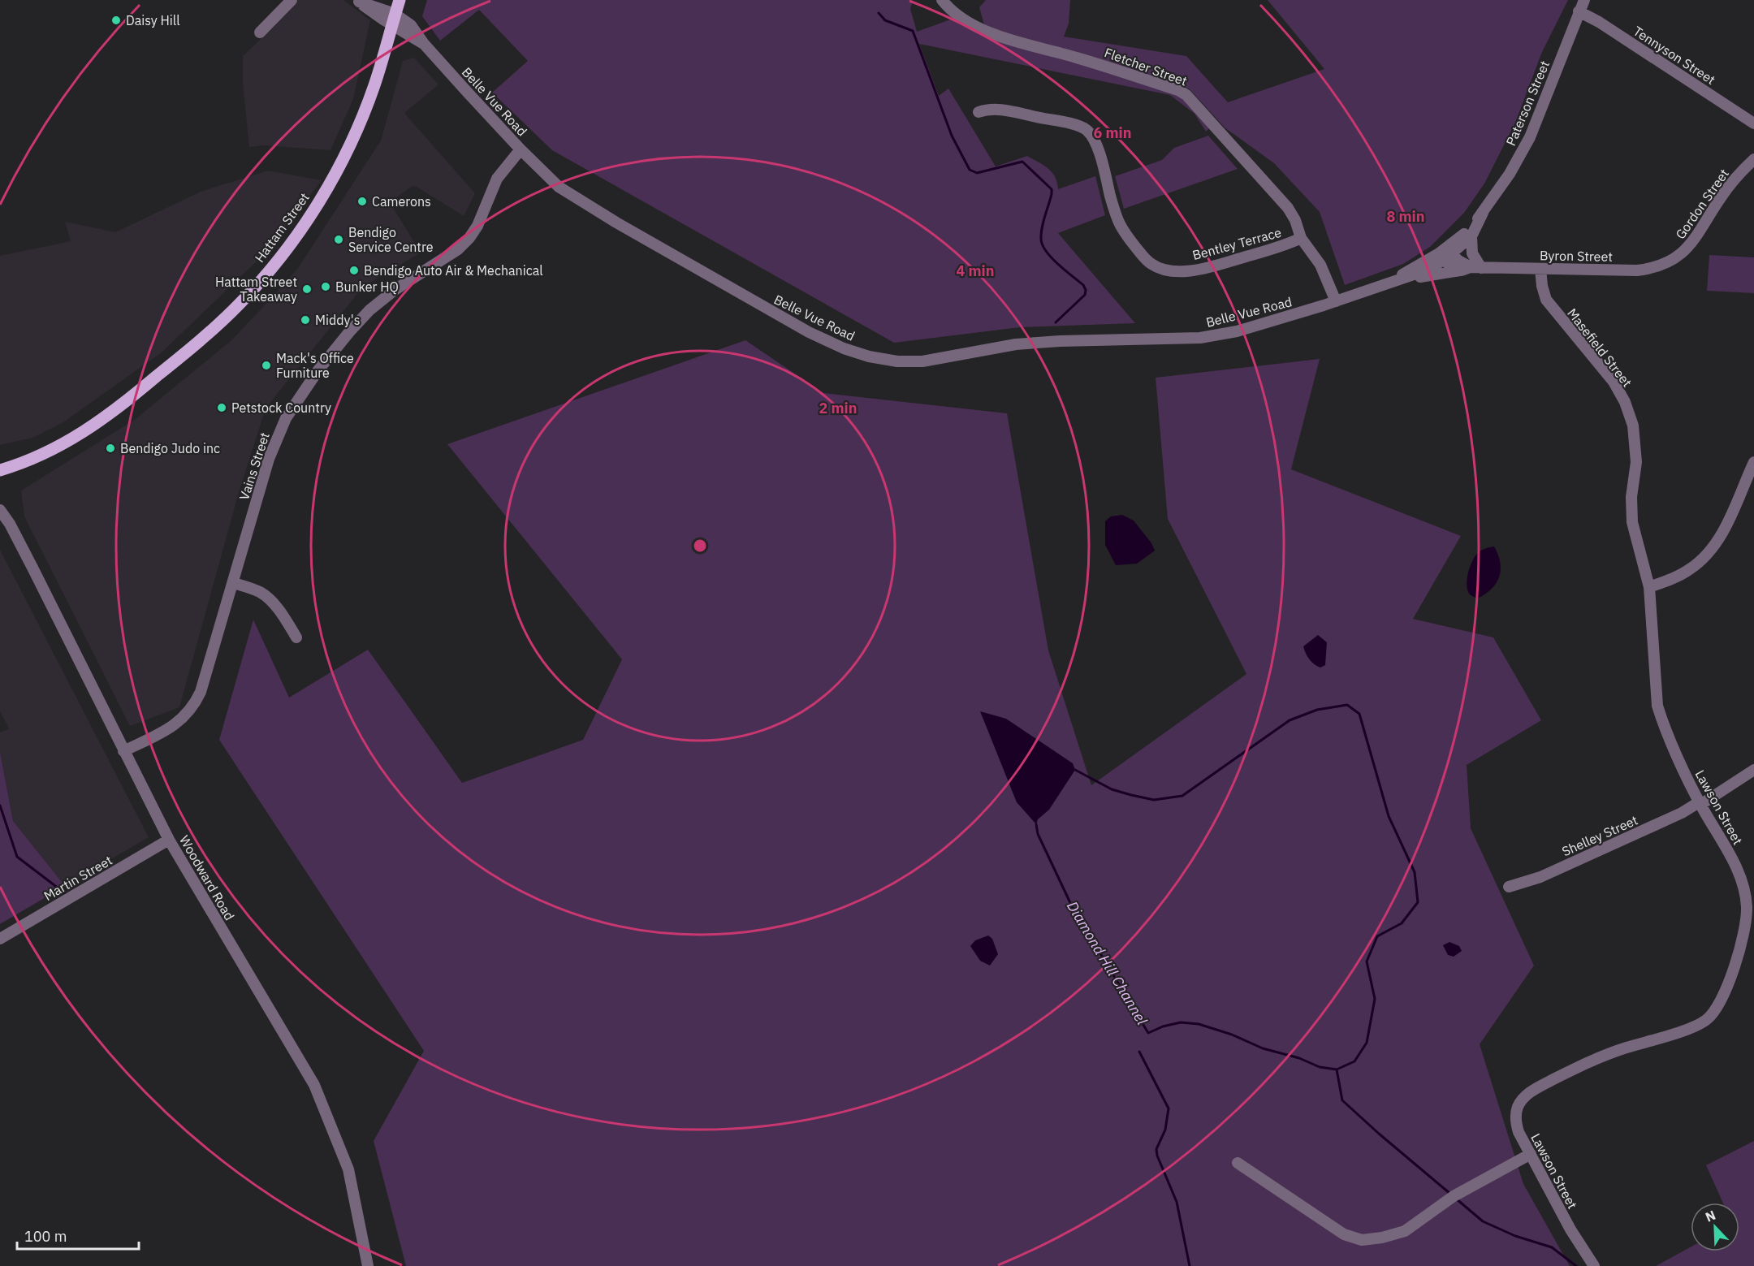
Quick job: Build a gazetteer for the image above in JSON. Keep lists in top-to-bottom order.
{
  "streets": {
    "main road": ["Hattam Street"],
    "street": [
      "Tennyson Street",
      "Fletcher Street",
      "Belle Vue Road",
      "Paterson Street",
      "Gordon Street",
      "Bentley Terrace",
      "Byron Street",
      "Masefield Street",
      "Vains Street",
      "Lawson Street",
      "Shelley Street",
      "Martin Street",
      "Woodward Road"
    ]
  },
  "crossings": [
    ["Tennyson Street", "Paterson Street"],
    ["Fletcher Street", "Belle Vue Road"],
    ["Fletcher Street", "Bentley Terrace"],
    ["Belle Vue Road", "Paterson Street"],
    ["Belle Vue Road", "Hattam Street"],
    ["Belle Vue Road", "Byron Street"],
    ["Belle Vue Road", "Vains Street"],
    ["Gordon Street", "Byron Street"],
    ["Byron Street", "Masefield Street"],
    ["Masefield Street", "Lawson Street"],
    ["Vains Street", "Woodward Road"],
    ["Lawson Street", "Shelley Street"],
    ["Martin Street", "Woodward Road"]
  ],
  "water": ["Diamond Hill Channel"],
  "places": [
    "Daisy Hill",
    "Camerons",
    "Bendigo Service Centre",
    "Bendigo Auto Air & Mechanical",
    "Bunker HQ",
    "Hattam Street Takeaway",
    "Middy's",
    "Mack's Office Furniture",
    "Petstock Country",
    "Bendigo Judo inc"
  ],
  "scale_bar": "100 m",
  "north": "top left",
  "rings": [
    "6 min",
    "8 min",
    "4 min",
    "2 min"
  ]
}
